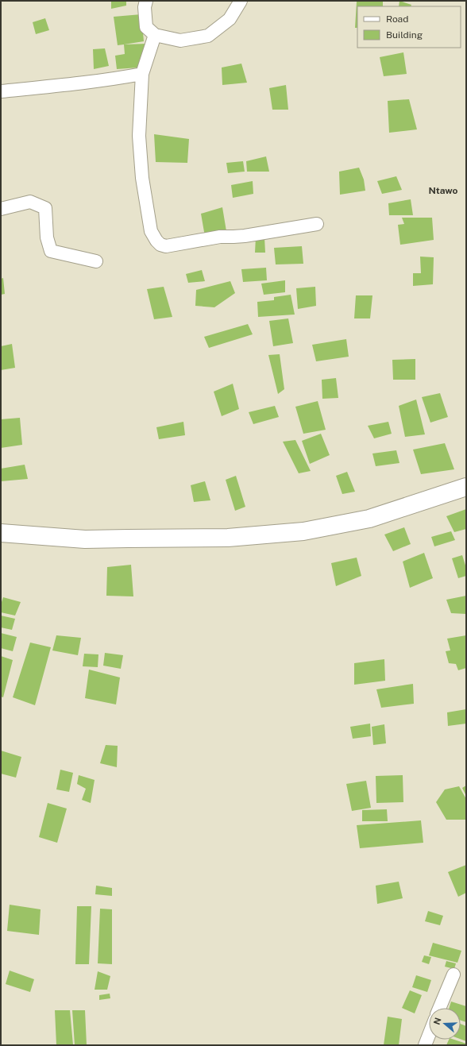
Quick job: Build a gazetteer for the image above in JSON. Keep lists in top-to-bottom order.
{
  "districts": ["Ntawo"],
  "legend": ["Road", "Building"],
  "north": "left"
}
